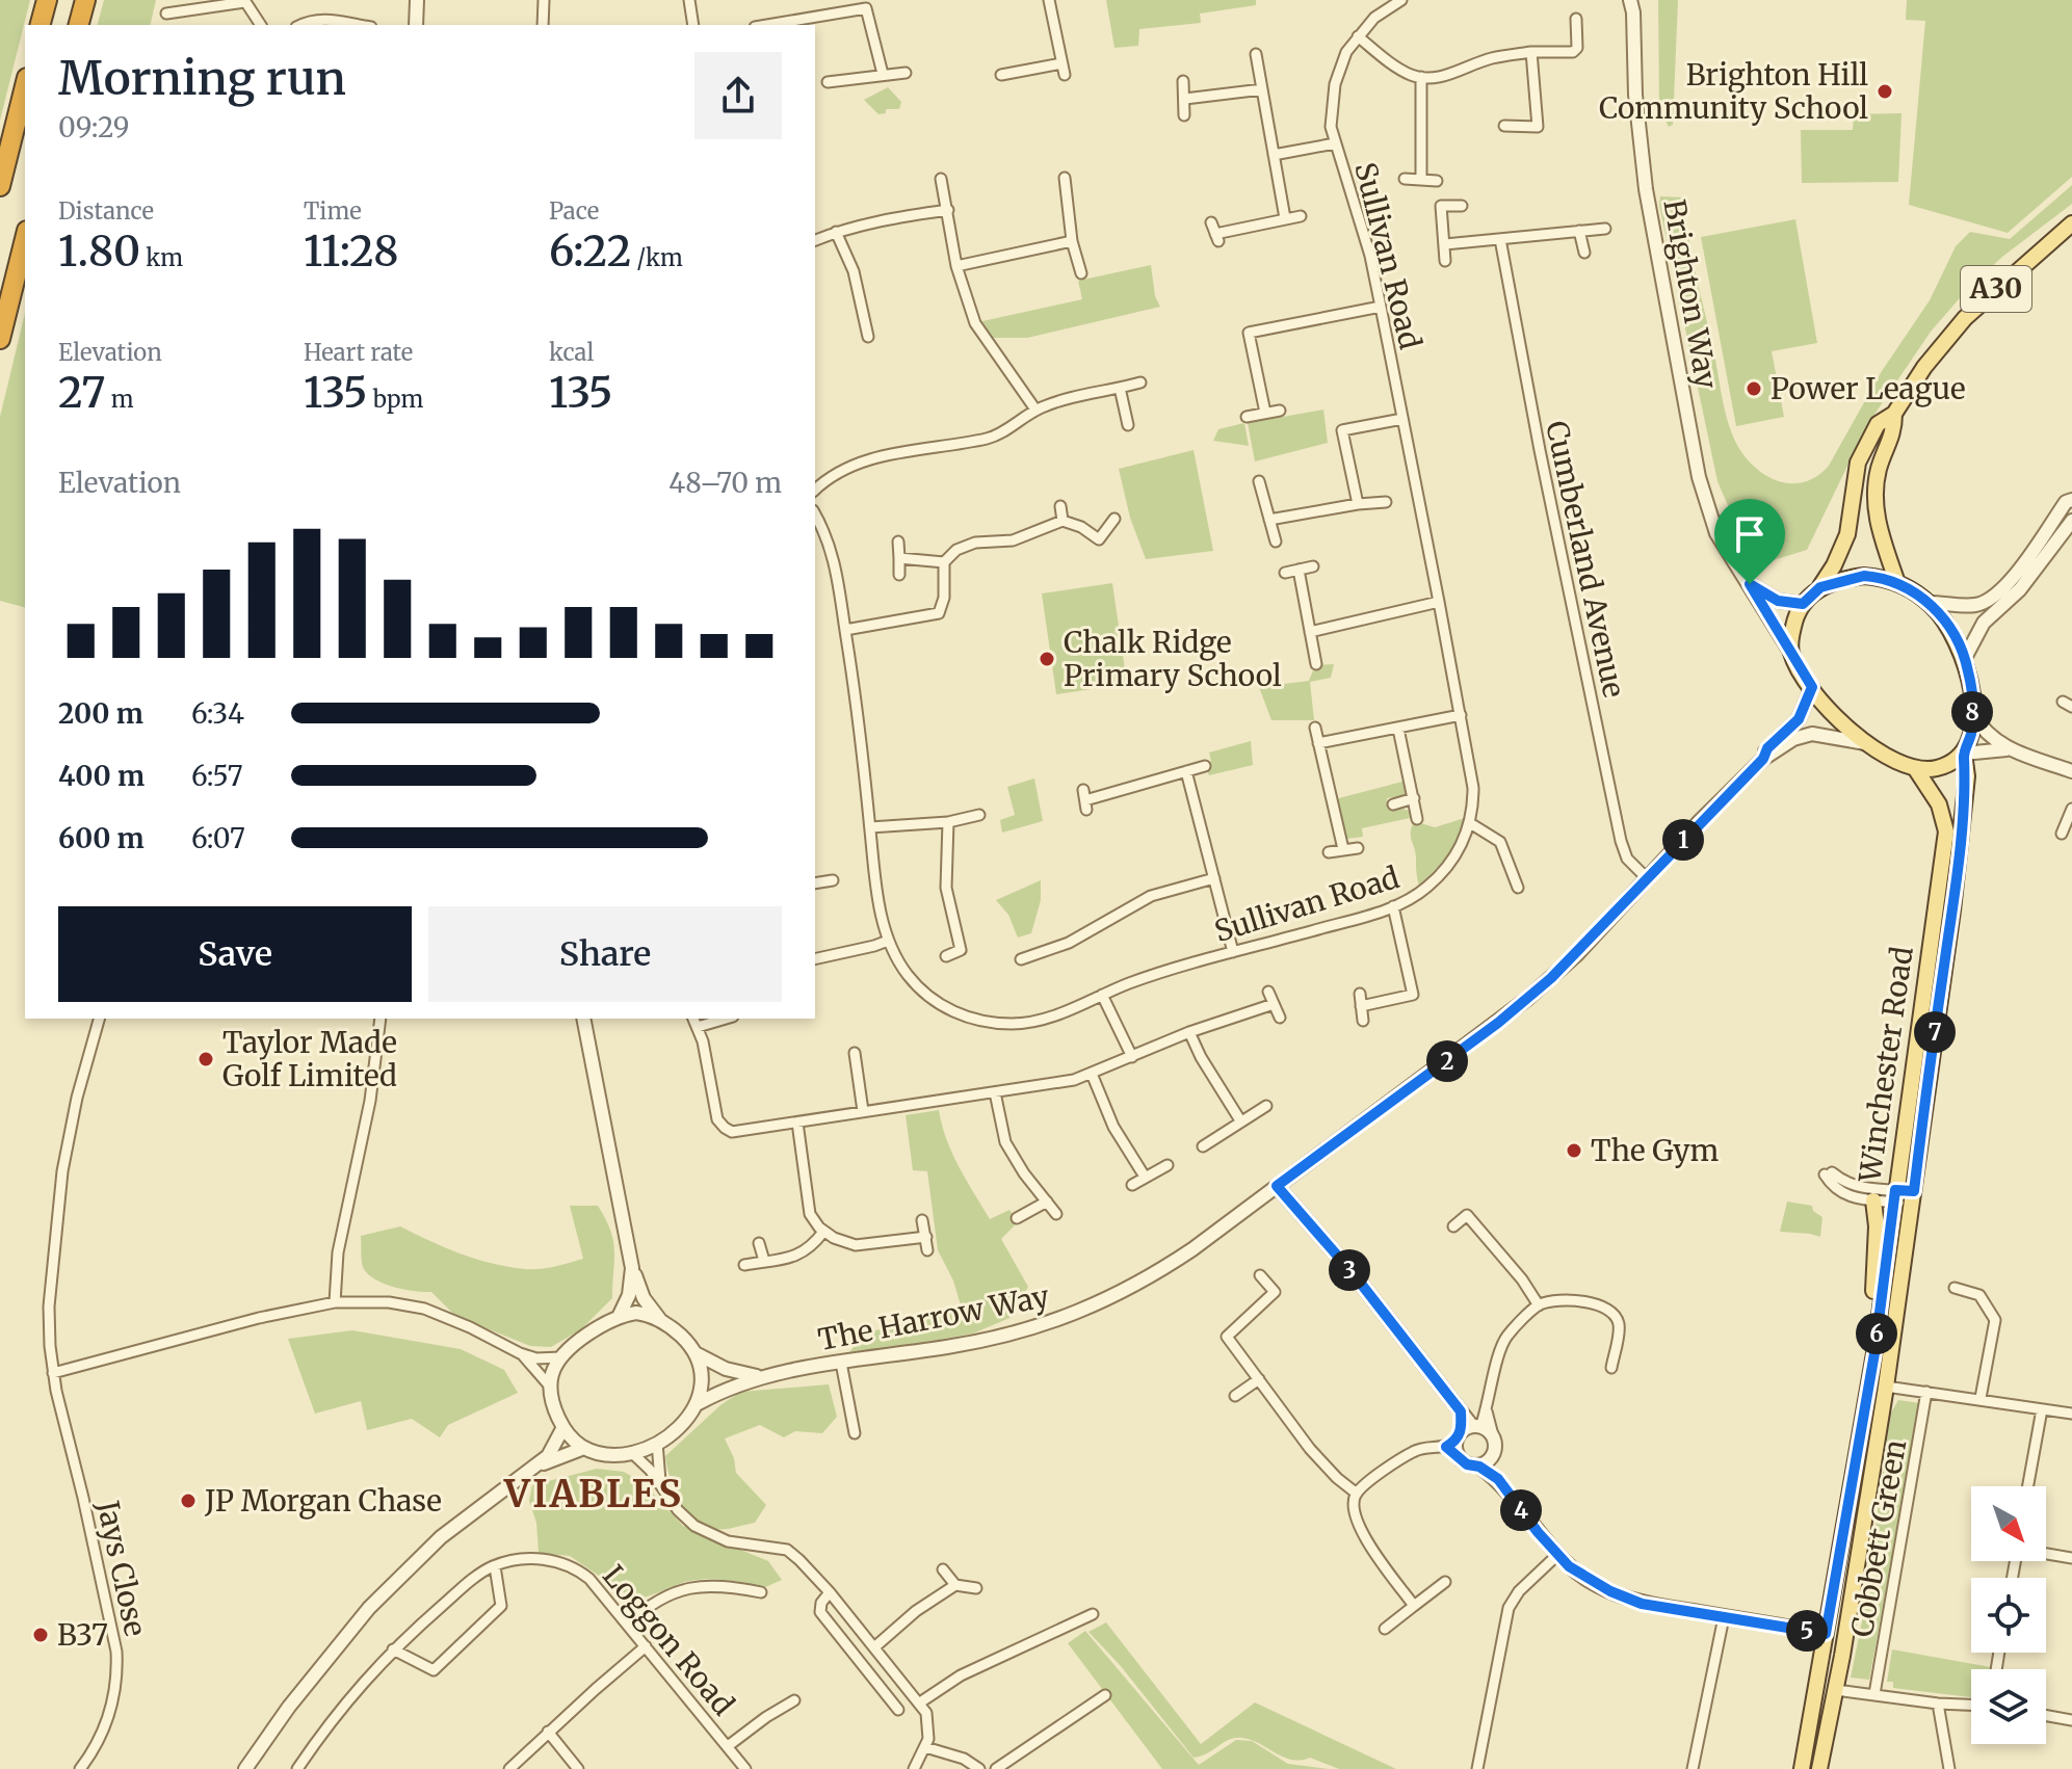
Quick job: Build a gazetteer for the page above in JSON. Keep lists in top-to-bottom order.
{
  "streets": {
    "main road": ["A30", "Winchester Road"],
    "street": [
      "Sullivan Road",
      "Brighton Way",
      "Cumberland Avenue",
      "The Harrow Way",
      "Cobbett Green",
      "Jays Close",
      "Loggon Road"
    ]
  },
  "crossings": [
    ["A30", "Brighton Way"],
    ["A30", "Winchester Road"],
    ["A30", "The Harrow Way"],
    ["Brighton Way", "Winchester Road"],
    ["Brighton Way", "The Harrow Way"],
    ["Cumberland Avenue", "The Harrow Way"],
    ["Winchester Road", "The Harrow Way"]
  ],
  "districts": ["VIABLES"],
  "places": [
    "Brighton Hill Community School",
    "Power League",
    "Chalk Ridge Primary School",
    "Taylor Made Golf Limited",
    "The Gym",
    "JP Morgan Chase",
    "B37"
  ],
  "north": "bottom right",
  "page": {
    "heading": ["Morning run", "09:29"],
    "stats": [
      ["Distance", "1.80 km"],
      ["Time", "11:28"],
      ["Pace", "6:22 /km"],
      ["Elevation", "27 m"],
      ["Heart rate", "135 bpm"],
      ["kcal", "135"]
    ],
    "chart": ["Elevation", "48–70 m"],
    "list": [
      {
        "name": "200 m",
        "note": "6:34"
      },
      {
        "name": "400 m",
        "note": "6:57"
      },
      {
        "name": "600 m",
        "note": "6:07"
      }
    ],
    "pins": [
      "8",
      "1",
      "7",
      "2",
      "3",
      "6",
      "4",
      "5"
    ],
    "buttons": ["Save", "Share"]
  }
}
